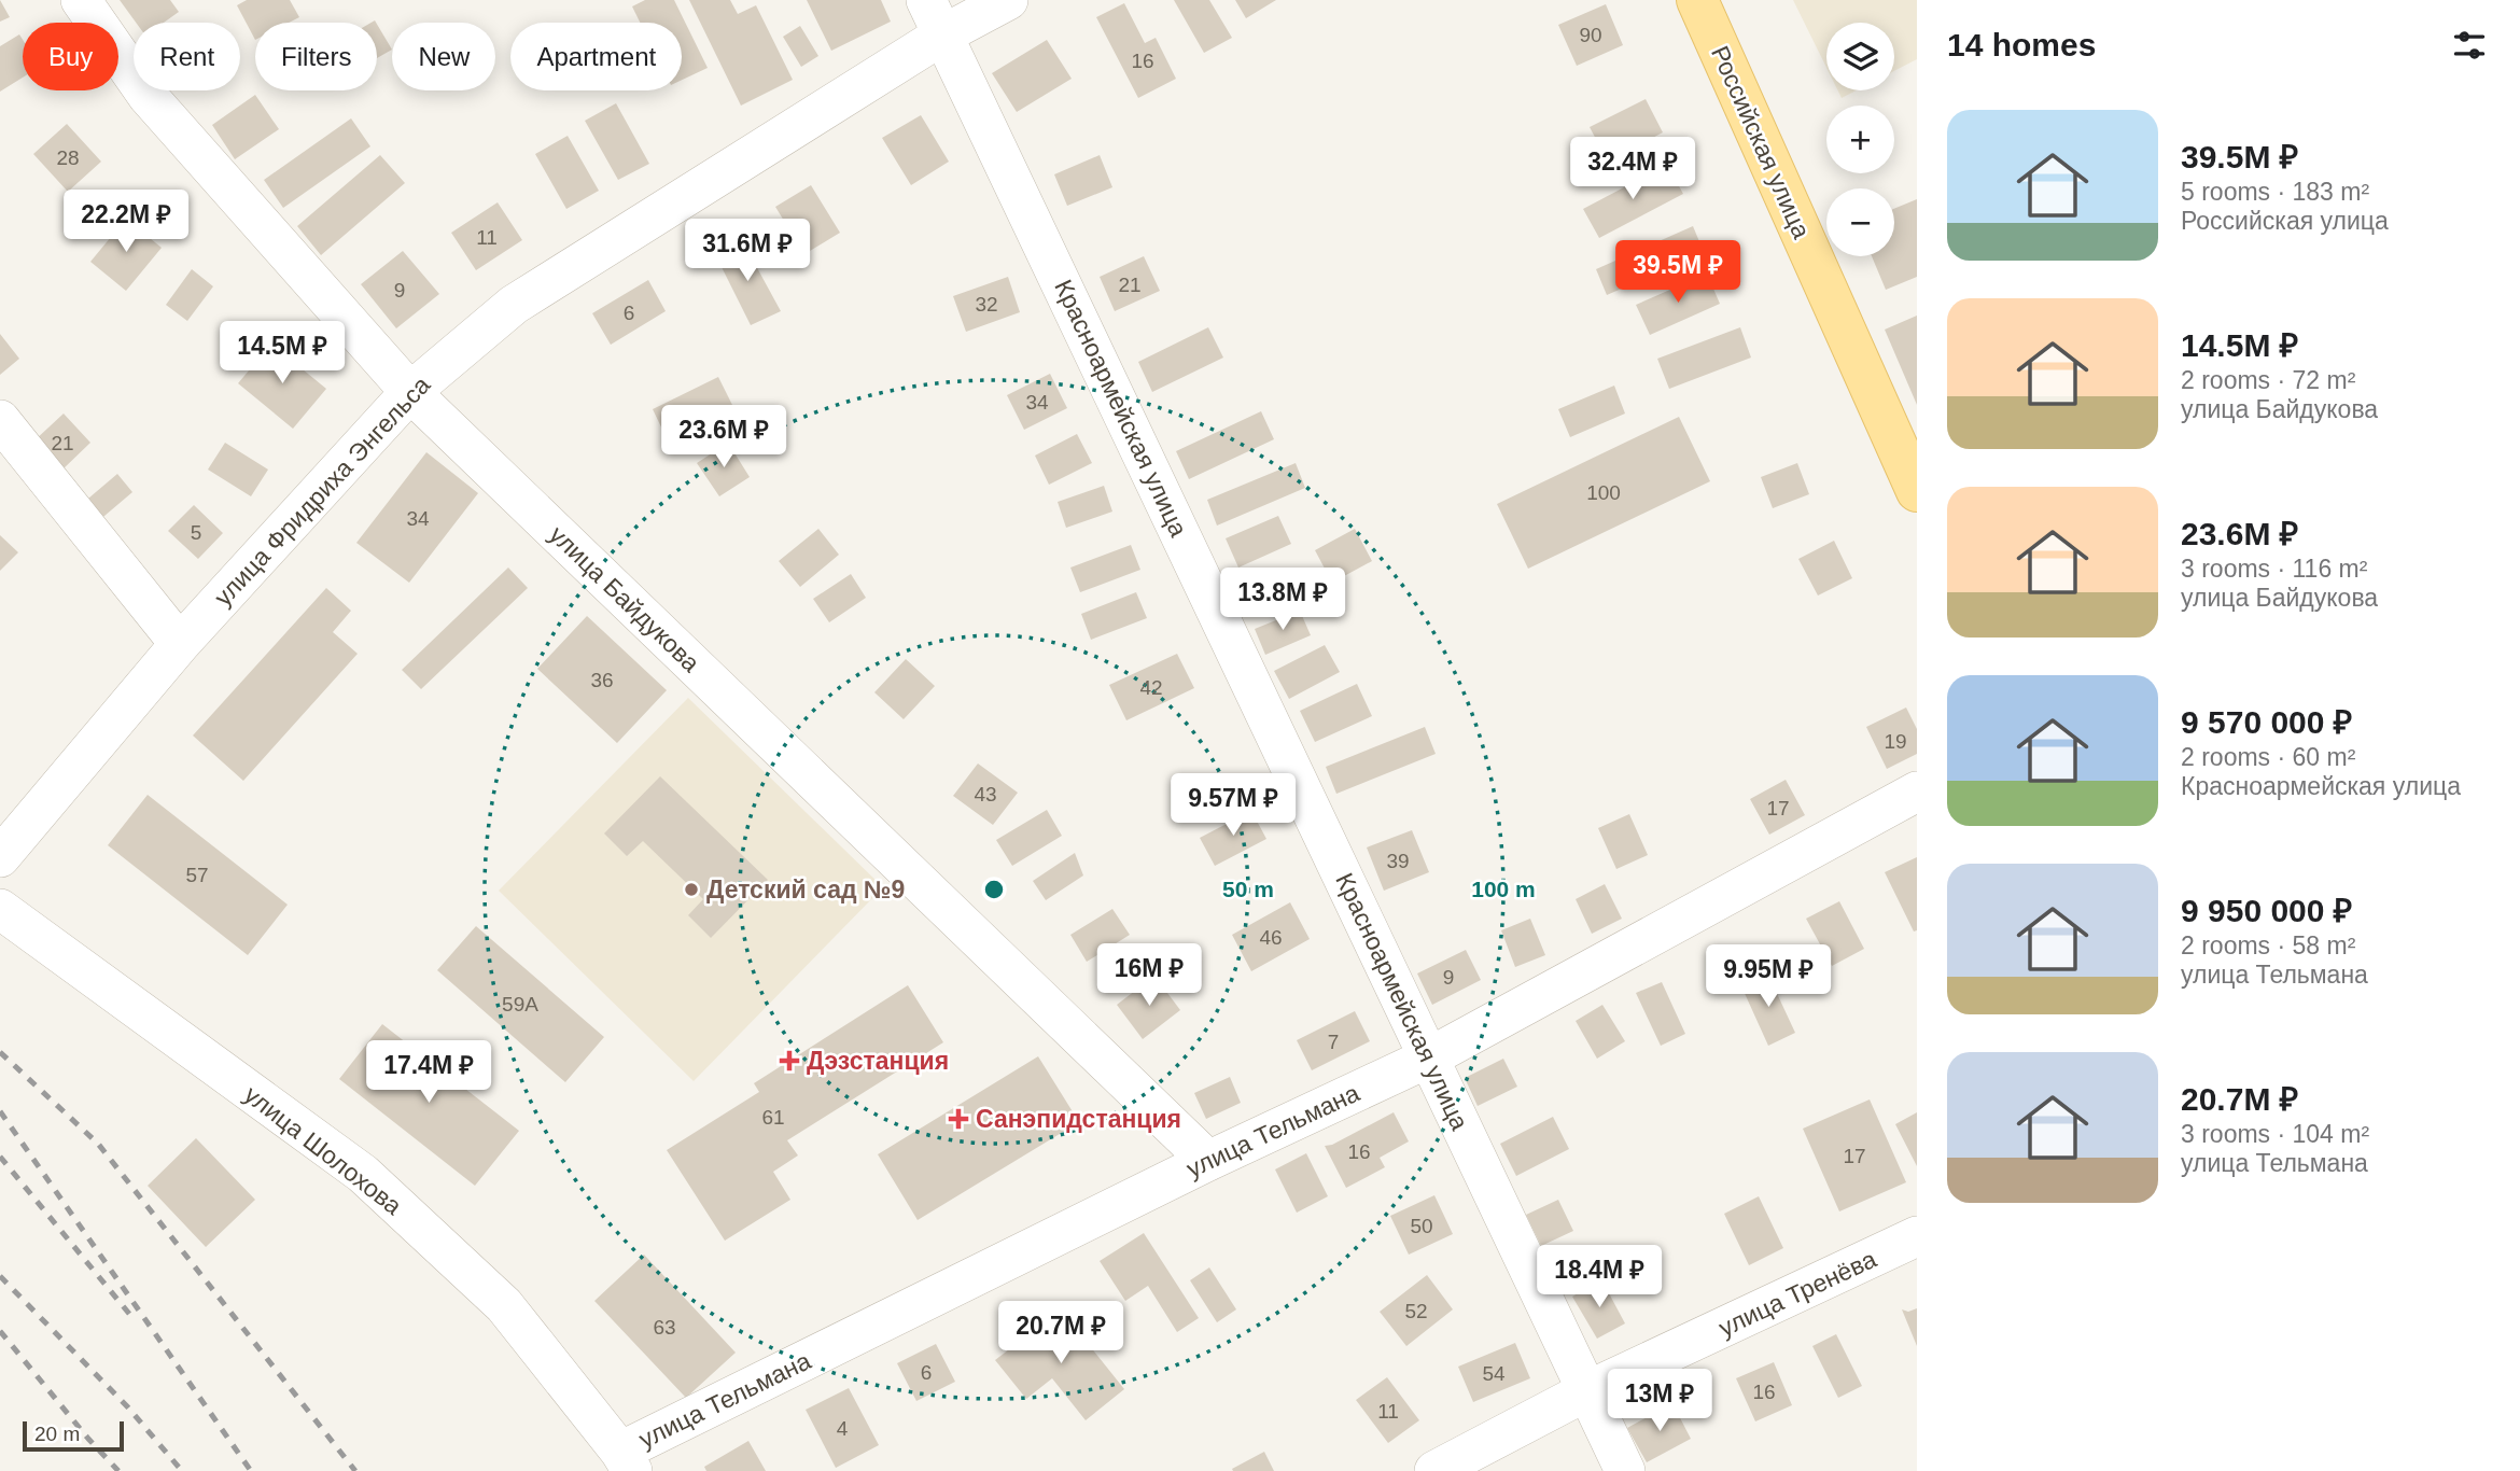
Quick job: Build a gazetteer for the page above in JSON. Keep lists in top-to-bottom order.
{
  "streets": {
    "main road": ["Российская улица"],
    "street": [
      "Красноармейская улица",
      "улица Фридриха Энгельса",
      "улица Байдукова",
      "улица Тельмана",
      "улица Шолохова",
      "улица Тренёва"
    ]
  },
  "crossings": [
    ["Красноармейская улица", "улица Фридриха Энгельса"],
    ["Красноармейская улица", "улица Тельмана"],
    ["Красноармейская улица", "улица Тренёва"],
    ["улица Фридриха Энгельса", "улица Байдукова"],
    ["улица Байдукова", "улица Тельмана"],
    ["улица Тельмана", "улица Шолохова"]
  ],
  "places": {
    "other": ["Детский сад №9"],
    "health": ["Дэзстанция", "Санэпидстанция"]
  },
  "house_numbers": [
    "90",
    "16",
    "28",
    "11",
    "21",
    "9",
    "32",
    "6",
    "34",
    "21",
    "100",
    "34",
    "5",
    "36",
    "42",
    "19",
    "43",
    "17",
    "39",
    "57",
    "46",
    "9",
    "59А",
    "7",
    "61",
    "16",
    "17",
    "50",
    "52",
    "63",
    "6",
    "54",
    "16",
    "11",
    "4"
  ],
  "scale_bar": "20 m",
  "page": {
    "heading": "14 homes",
    "map_buttons": ["+", "−"],
    "chip": [
      "Buy",
      "Rent",
      "Filters",
      "New",
      "Apartment"
    ],
    "list": [
      {
        "name": "39.5M ₽",
        "note": "5 rooms · 183 m² · Российская улица"
      },
      {
        "name": "14.5M ₽",
        "note": "2 rooms · 72 m² · улица Байдукова"
      },
      {
        "name": "23.6M ₽",
        "note": "3 rooms · 116 m² · улица Байдукова"
      },
      {
        "name": "9 570 000 ₽",
        "note": "2 rooms · 60 m² · Красноармейская улица"
      },
      {
        "name": "9 950 000 ₽",
        "note": "2 rooms · 58 m² · улица Тельмана"
      },
      {
        "name": "20.7M ₽",
        "note": "3 rooms · 104 m² · улица Тельмана"
      }
    ],
    "price": [
      "32.4M ₽",
      "22.2M ₽",
      "31.6M ₽",
      "39.5M ₽",
      "14.5M ₽",
      "23.6M ₽",
      "13.8M ₽",
      "9.57M ₽",
      "16M ₽",
      "9.95M ₽",
      "17.4M ₽",
      "18.4M ₽",
      "20.7M ₽",
      "13M ₽"
    ],
    "scale": "20 m"
  },
  "rings": ["50 m", "100 m"]
}
